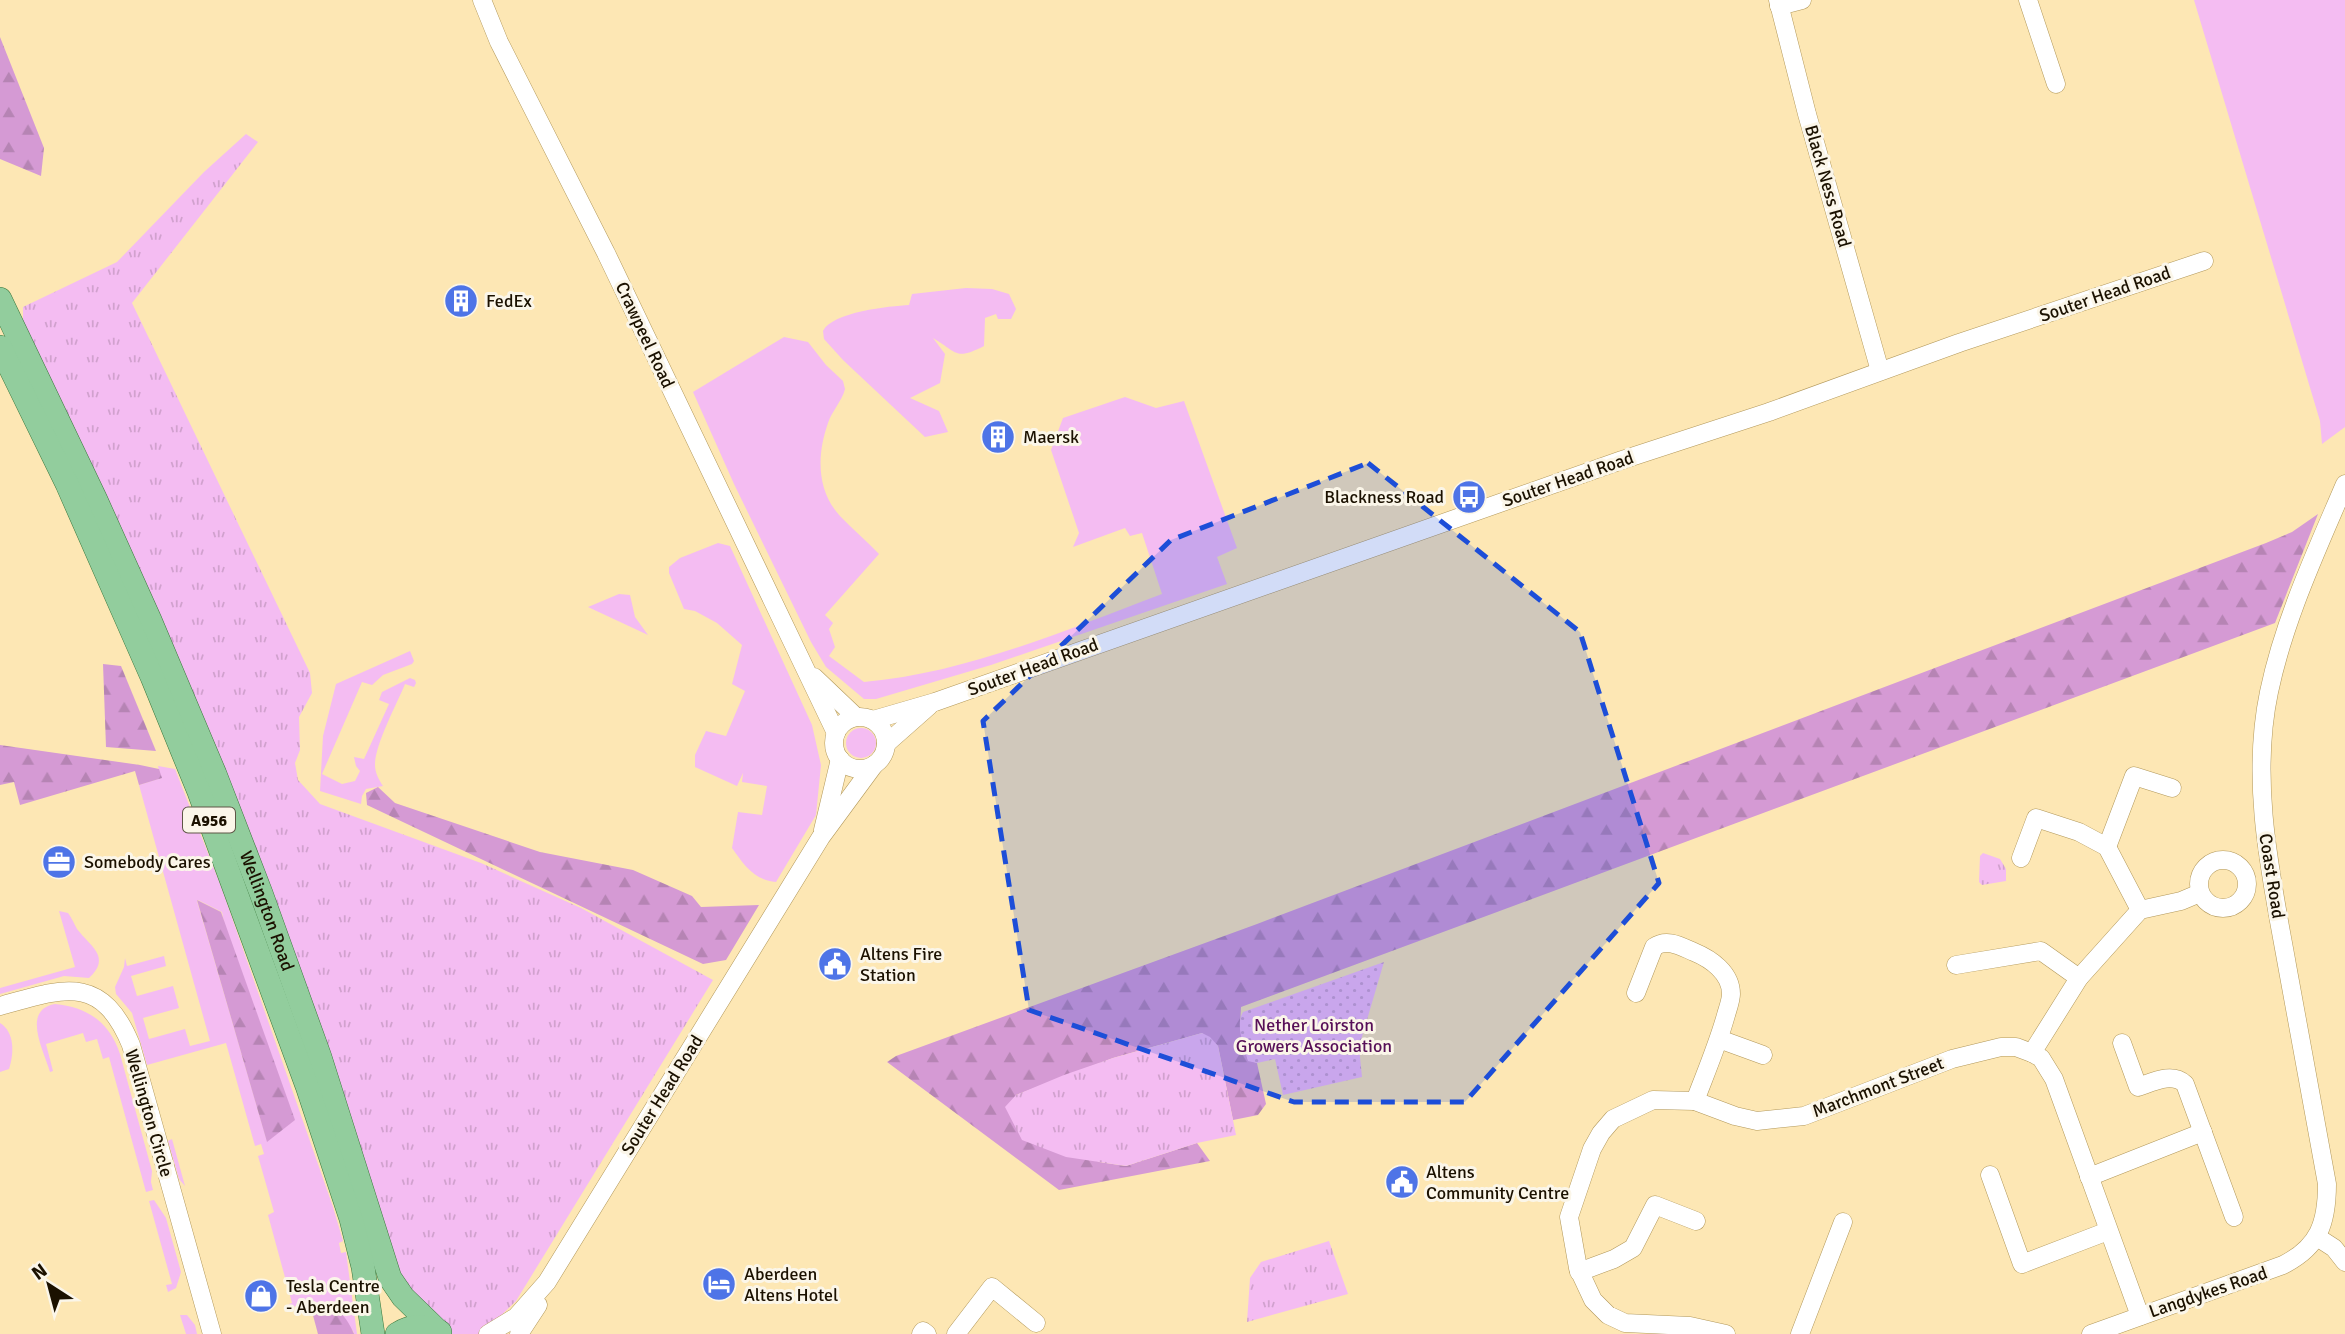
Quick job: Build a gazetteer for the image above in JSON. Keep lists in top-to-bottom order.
{
  "streets": {
    "main road": ["A956", "Wellington Road"],
    "street": [
      "Black Ness Road",
      "Souter Head Road",
      "Crawpeel Road",
      "Coast Road",
      "Marchmont Street",
      "Wellington Circle",
      "Langdykes Road"
    ]
  },
  "crossings": [
    ["Black Ness Road", "Souter Head Road"],
    ["Souter Head Road", "Crawpeel Road"],
    ["A956", "Wellington Road"],
    ["Coast Road", "Langdykes Road"]
  ],
  "parks": ["Nether Loirston Growers Association"],
  "places": {
    "building": ["FedEx", "Maersk"],
    "bus stop": ["Blackness Road"],
    "office": ["Somebody Cares"],
    "public building": ["Altens Fire Station", "Altens Community Centre"],
    "hotel": ["Aberdeen Altens Hotel"],
    "shop": ["Tesla Centre - Aberdeen"]
  },
  "north": "top left"
}
